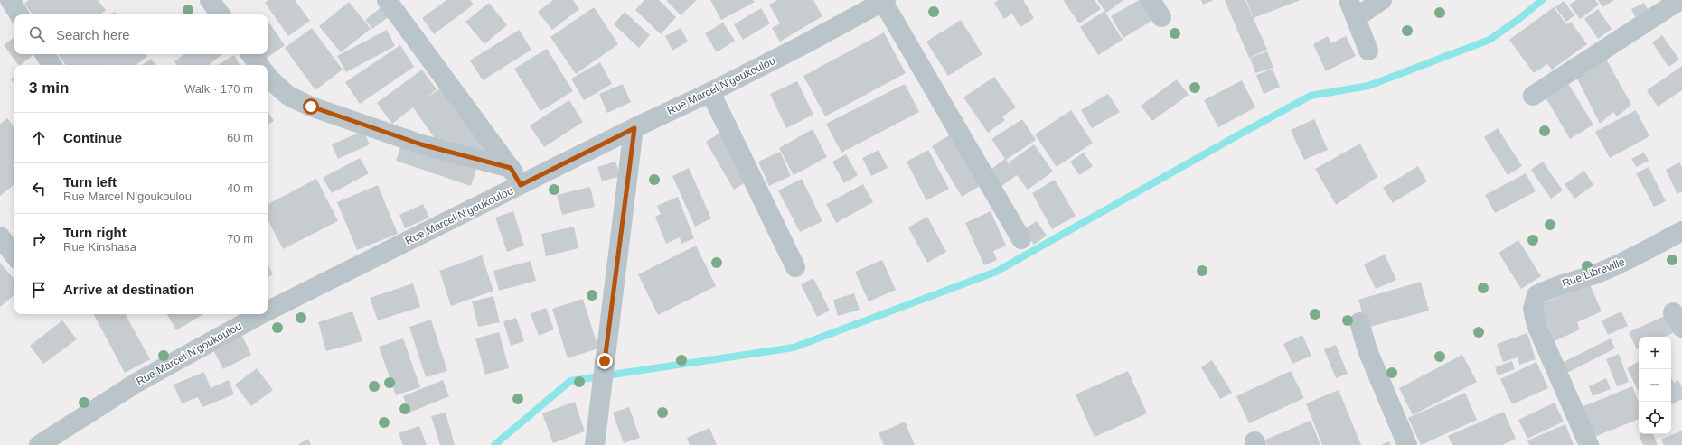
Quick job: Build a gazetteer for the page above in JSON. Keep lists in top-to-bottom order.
{
  "streets": {
    "street": ["Rue Marcel N'goukoulou", "Rue Libreville"]
  },
  "page": {
    "search": "Search here",
    "heading": ["3 min", "Walk · 170 m"],
    "list": [
      ["Continue", "60 m"],
      ["Turn left", "Rue Marcel N'goukoulou", "40 m"],
      ["Turn right", "Rue Kinshasa", "70 m"],
      "Arrive at destination"
    ],
    "map_buttons": ["+", "−"]
  }
}
